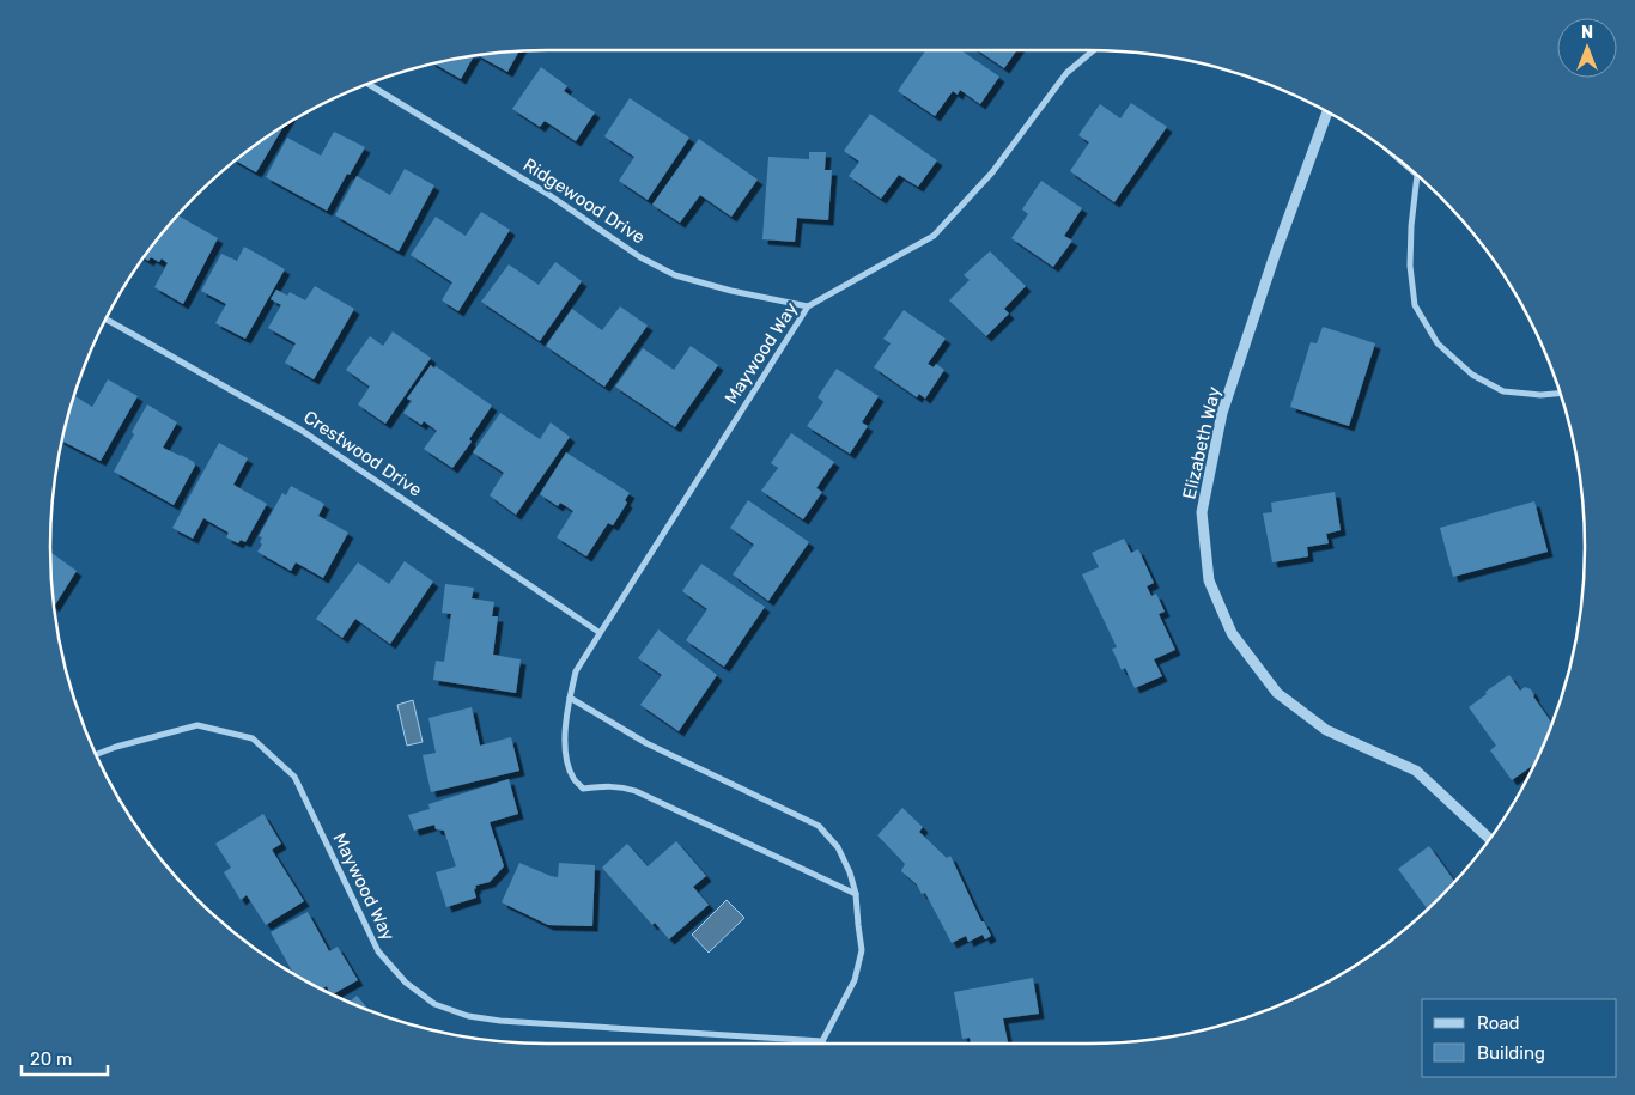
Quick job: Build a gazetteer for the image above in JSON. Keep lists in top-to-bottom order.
{
  "streets": {
    "street": [
      "Ridgewood Drive",
      "Maywood Way",
      "Elizabeth Way",
      "Crestwood Drive"
    ]
  },
  "crossings": [
    ["Ridgewood Drive", "Maywood Way"],
    ["Maywood Way", "Crestwood Drive"]
  ],
  "legend": ["Road", "Building"],
  "scale_bar": "20 m",
  "north": "top"
}
